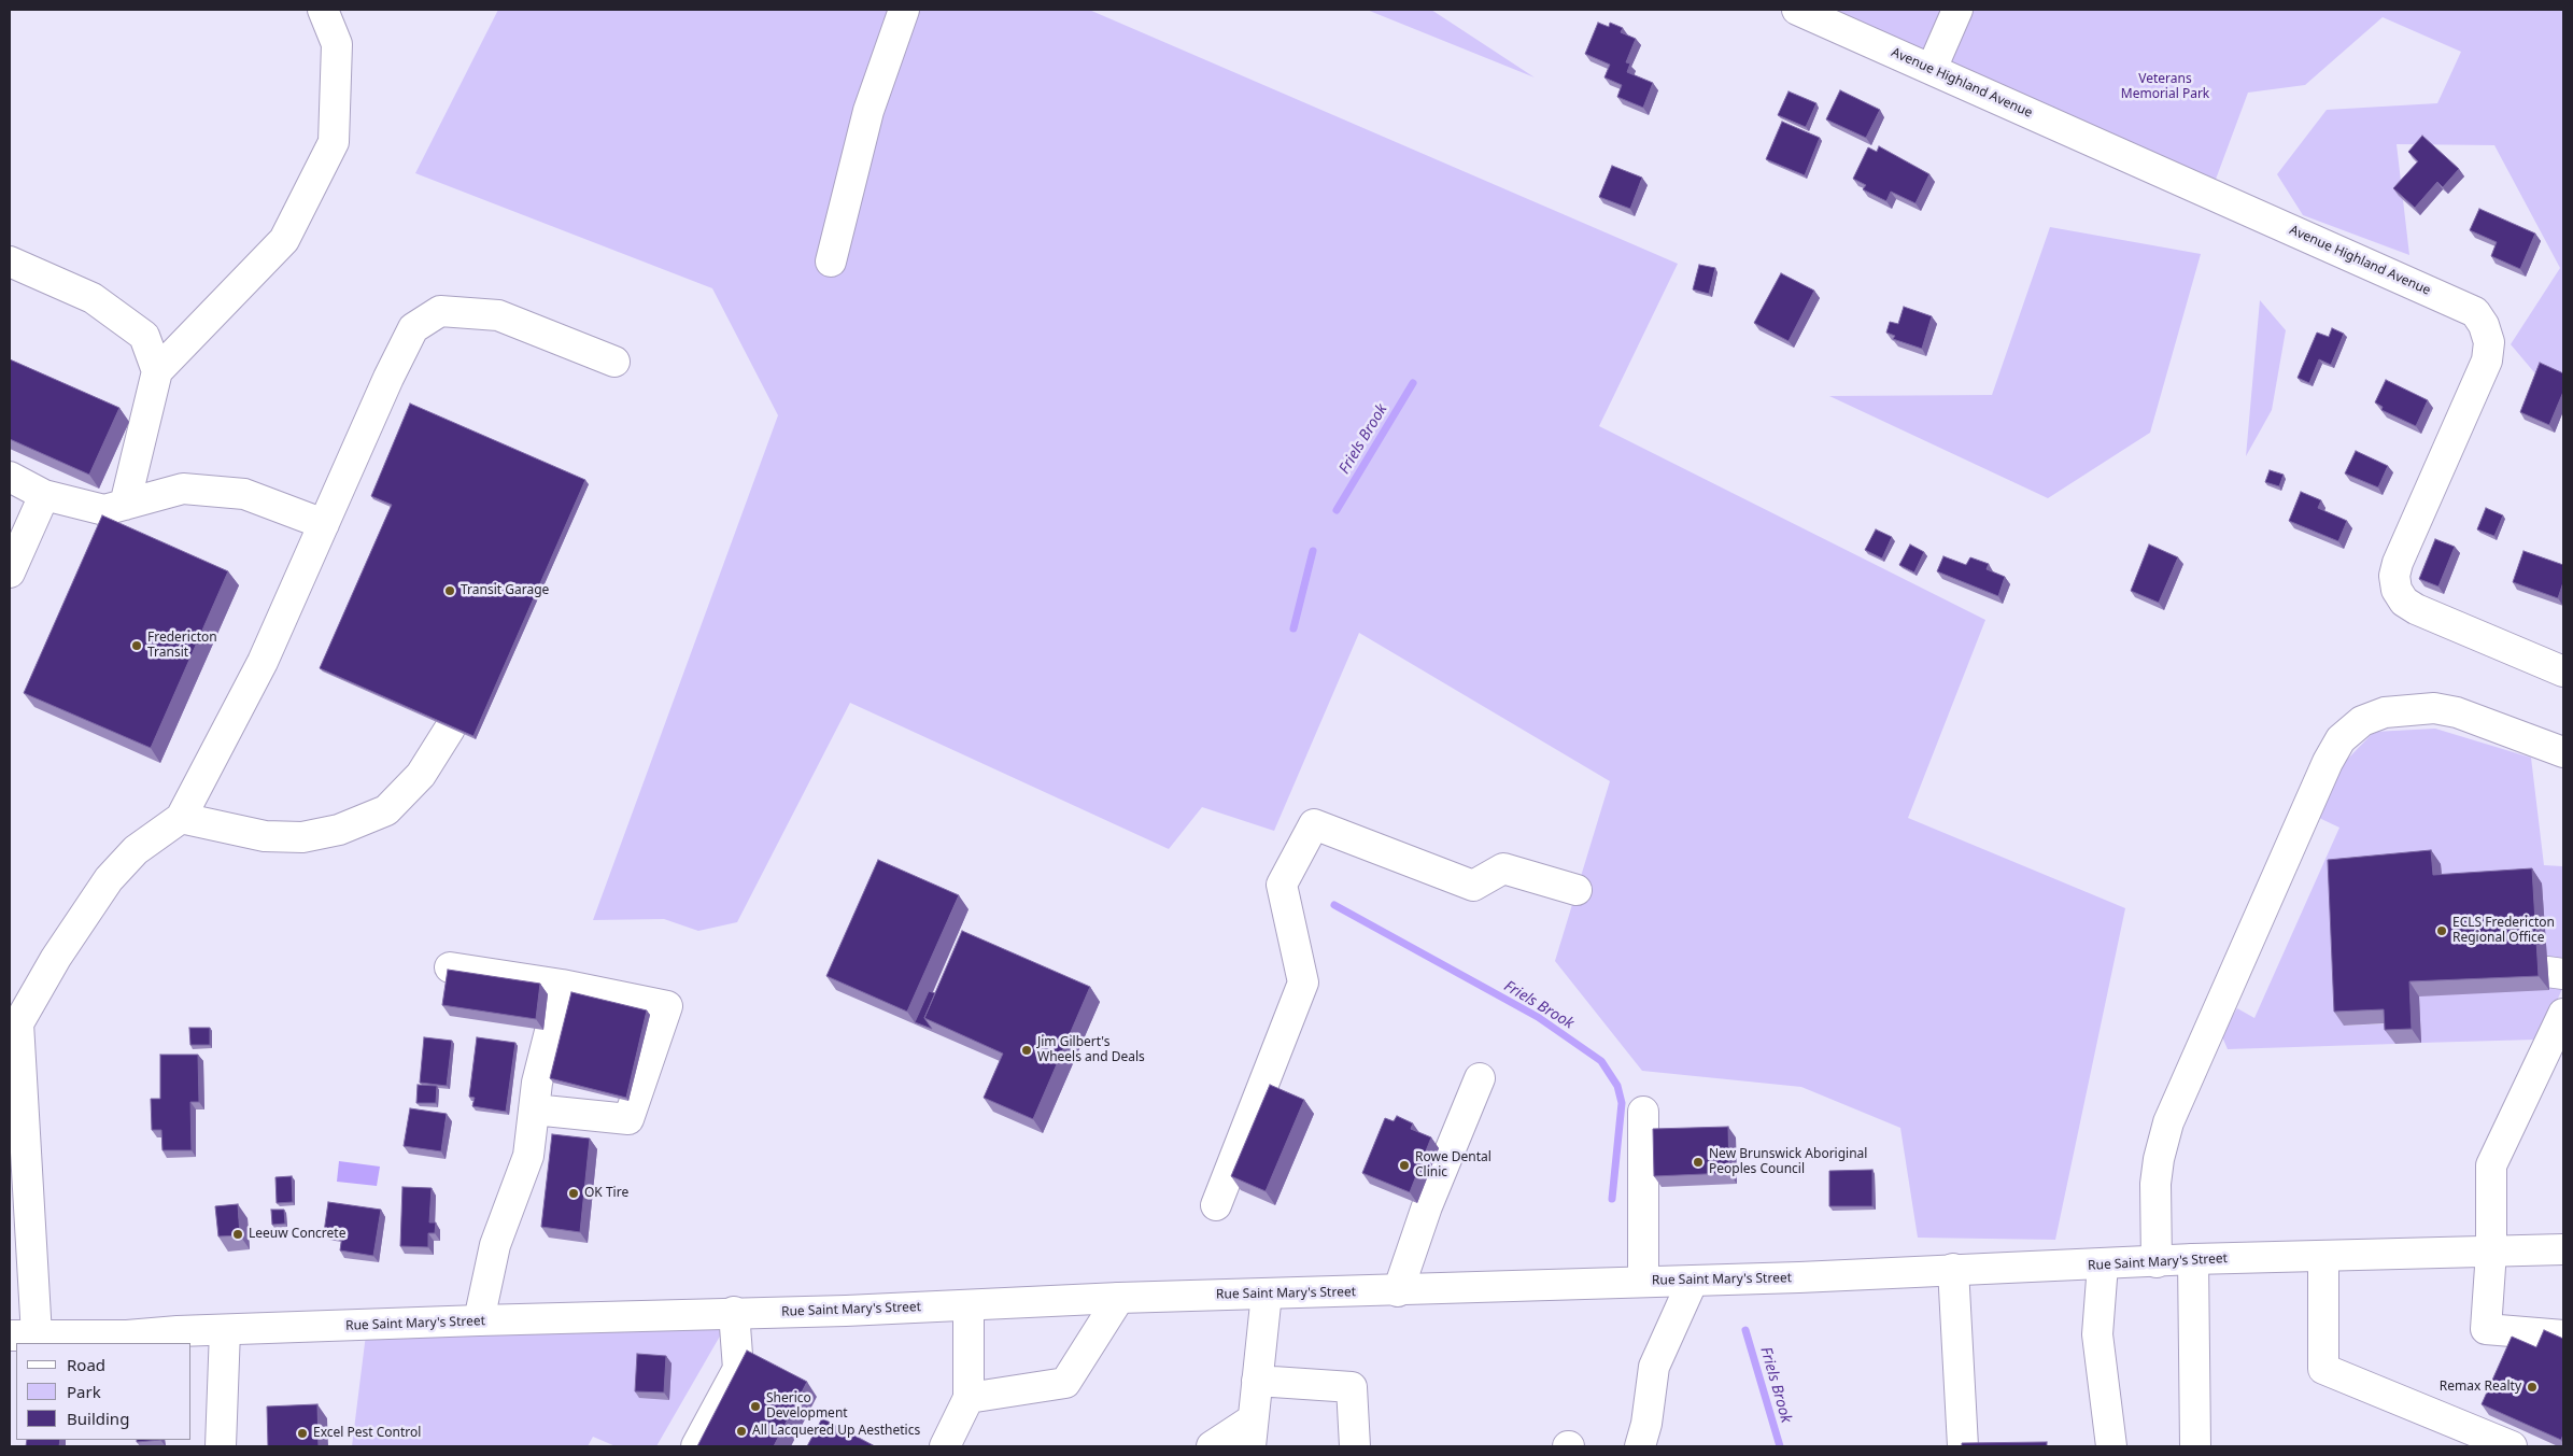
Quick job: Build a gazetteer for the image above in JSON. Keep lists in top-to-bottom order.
{
  "streets": {
    "main road": ["Avenue Highland Avenue", "Rue Saint Mary's Street"]
  },
  "water": ["Friels Brook"],
  "parks": ["Veterans Memorial Park"],
  "places": [
    "Transit Garage",
    "Fredericton Transit",
    "ECLS Fredericton Regional Office",
    "Jim Gilbert's Wheels and Deals",
    "New Brunswick Aboriginal Peoples Council",
    "Rowe Dental Clinic",
    "OK Tire",
    "Leeuw Concrete",
    "Remax Realty",
    "Sherico Development",
    "All Lacquered Up Aesthetics",
    "Excel Pest Control"
  ],
  "legend": ["Road", "Park", "Building"]
}
